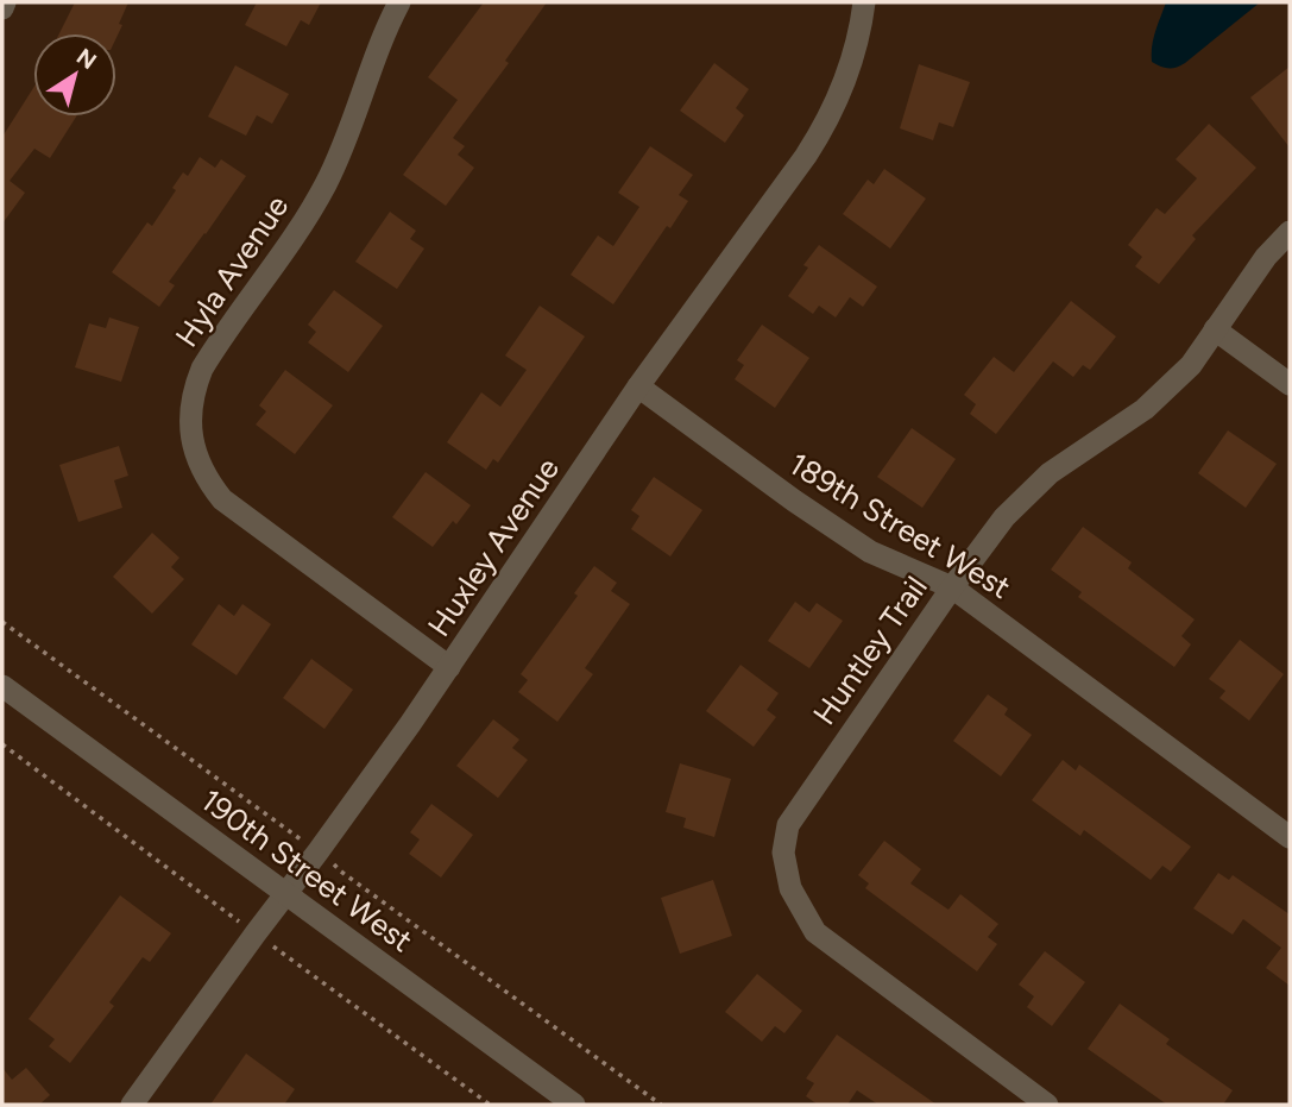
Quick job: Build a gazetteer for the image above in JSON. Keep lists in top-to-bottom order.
{
  "streets": {
    "street": [
      "Hyla Avenue",
      "189th Street West",
      "Huxley Avenue",
      "Huntley Trail",
      "190th Street West"
    ]
  },
  "crossings": [
    ["Hyla Avenue", "Huxley Avenue"],
    ["189th Street West", "Huxley Avenue"],
    ["189th Street West", "Huntley Trail"],
    ["Huxley Avenue", "190th Street West"]
  ],
  "north": "top right"
}
